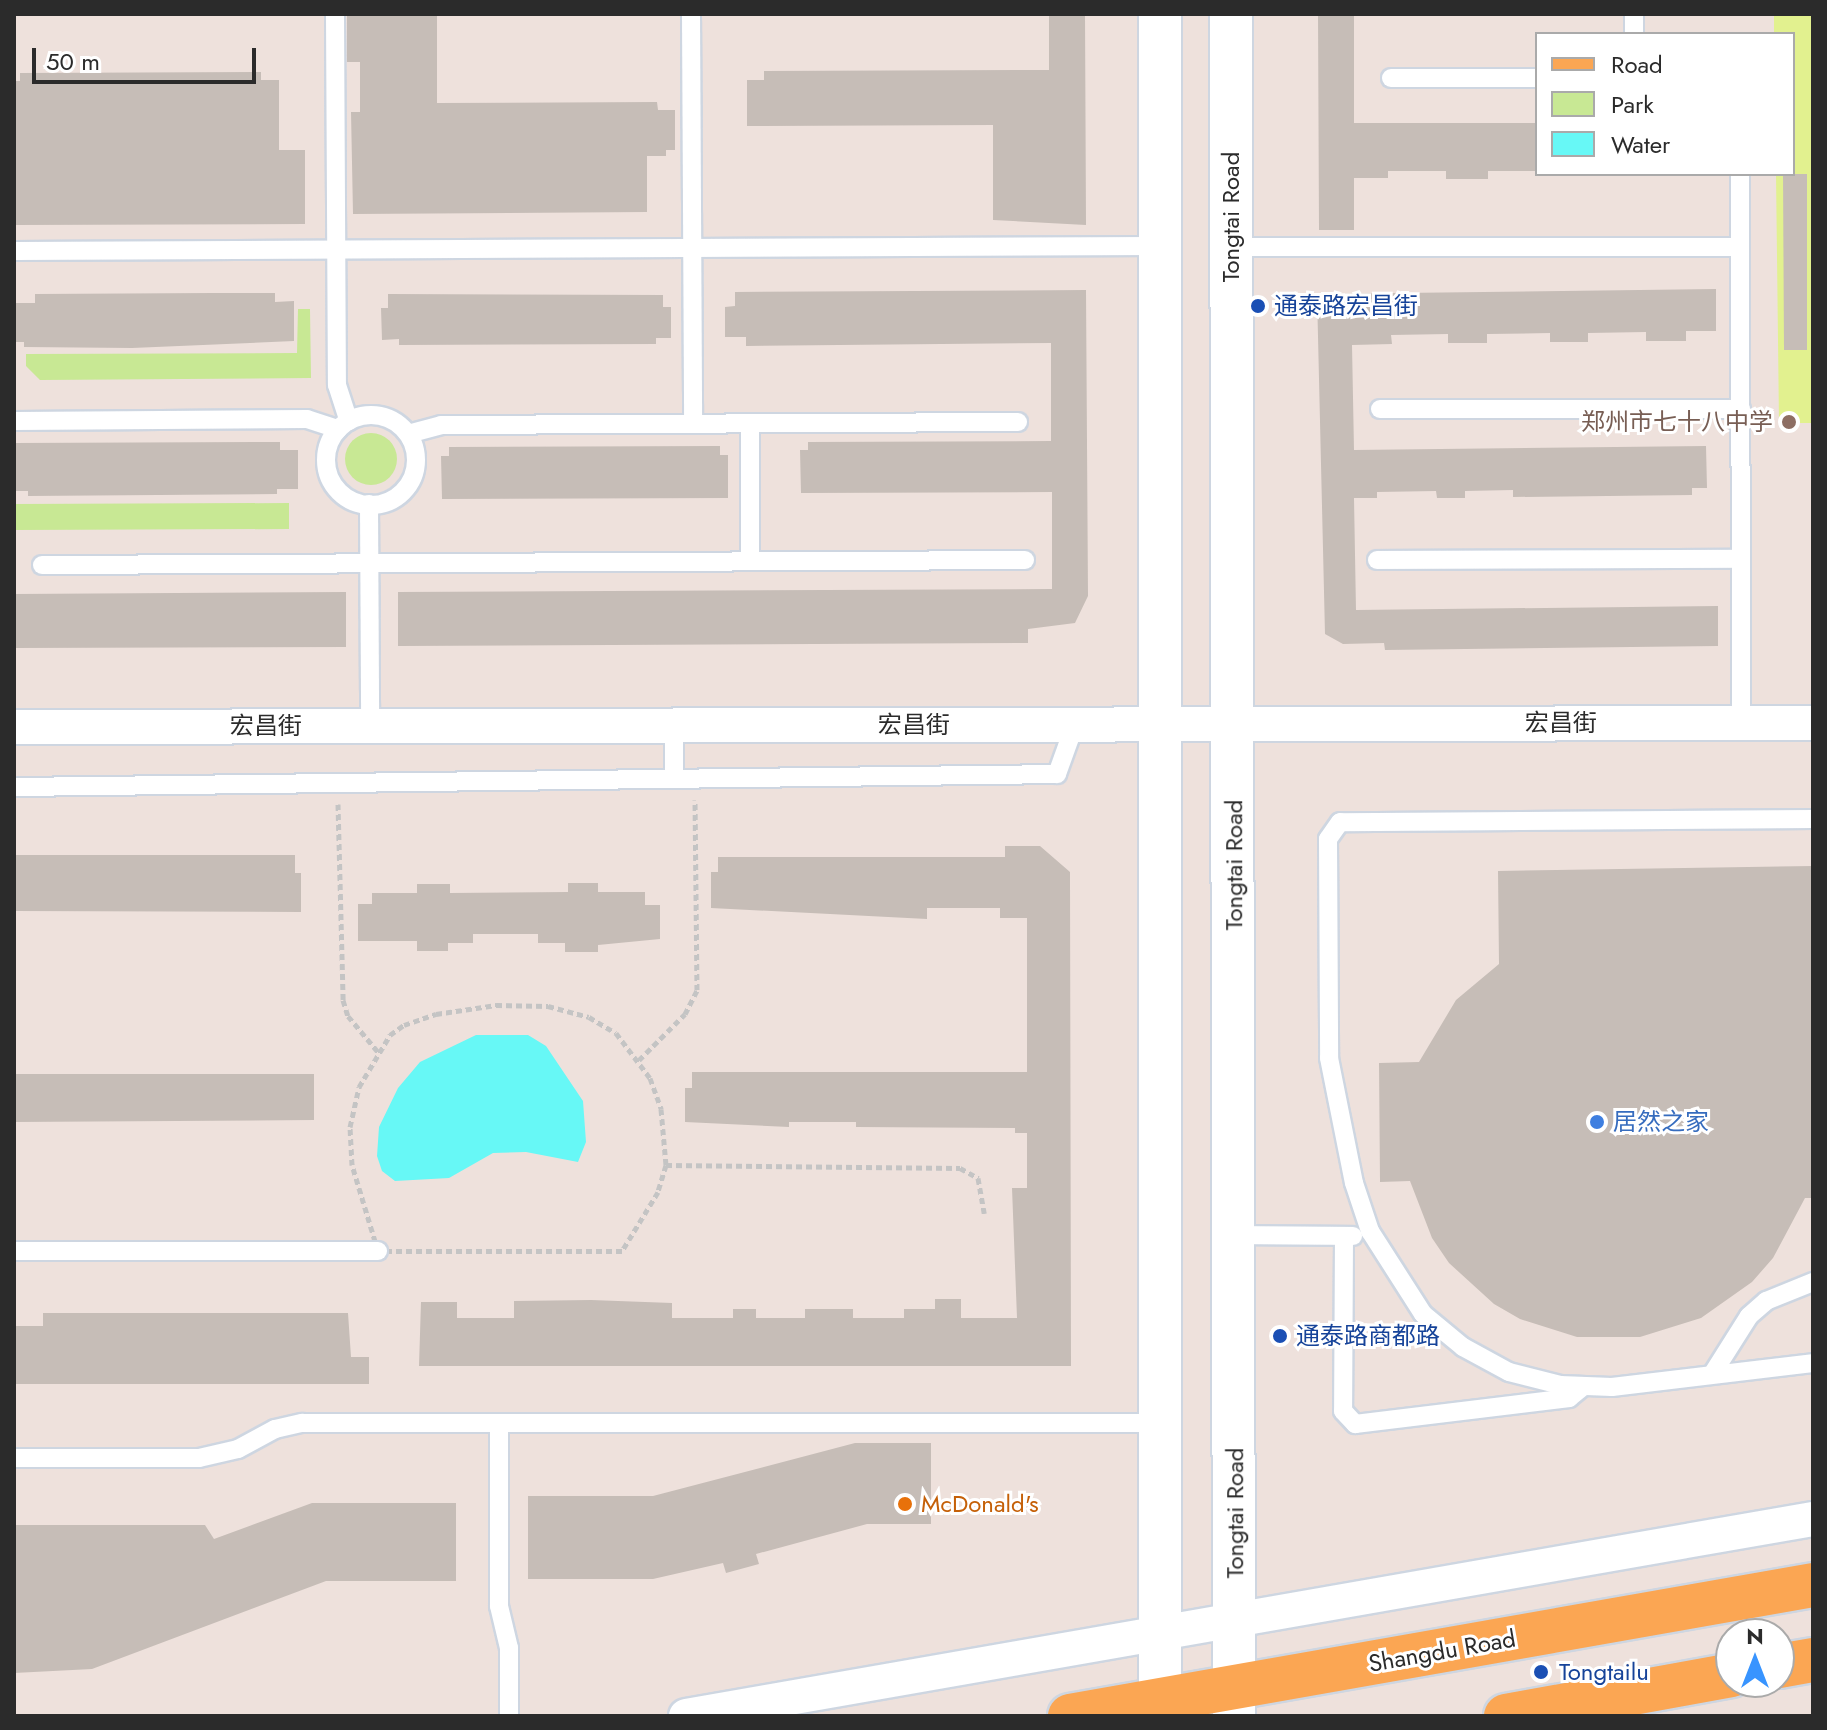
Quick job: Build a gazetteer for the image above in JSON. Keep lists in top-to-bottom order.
{
  "streets": {
    "main road": ["Shangdu Road"],
    "street": ["Tongtai Road", "宏昌街"]
  },
  "crossings": [
    ["Tongtai Road", "宏昌街"],
    ["Tongtai Road", "Shangdu Road"]
  ],
  "places": [
    "通泰路宏昌街",
    "郑州市七十八中学",
    "居然之家",
    "通泰路商都路",
    "McDonald's",
    "Tongtailu"
  ],
  "legend": ["Road", "Park", "Water"],
  "scale_bar": "50 m",
  "north": "top"
}
